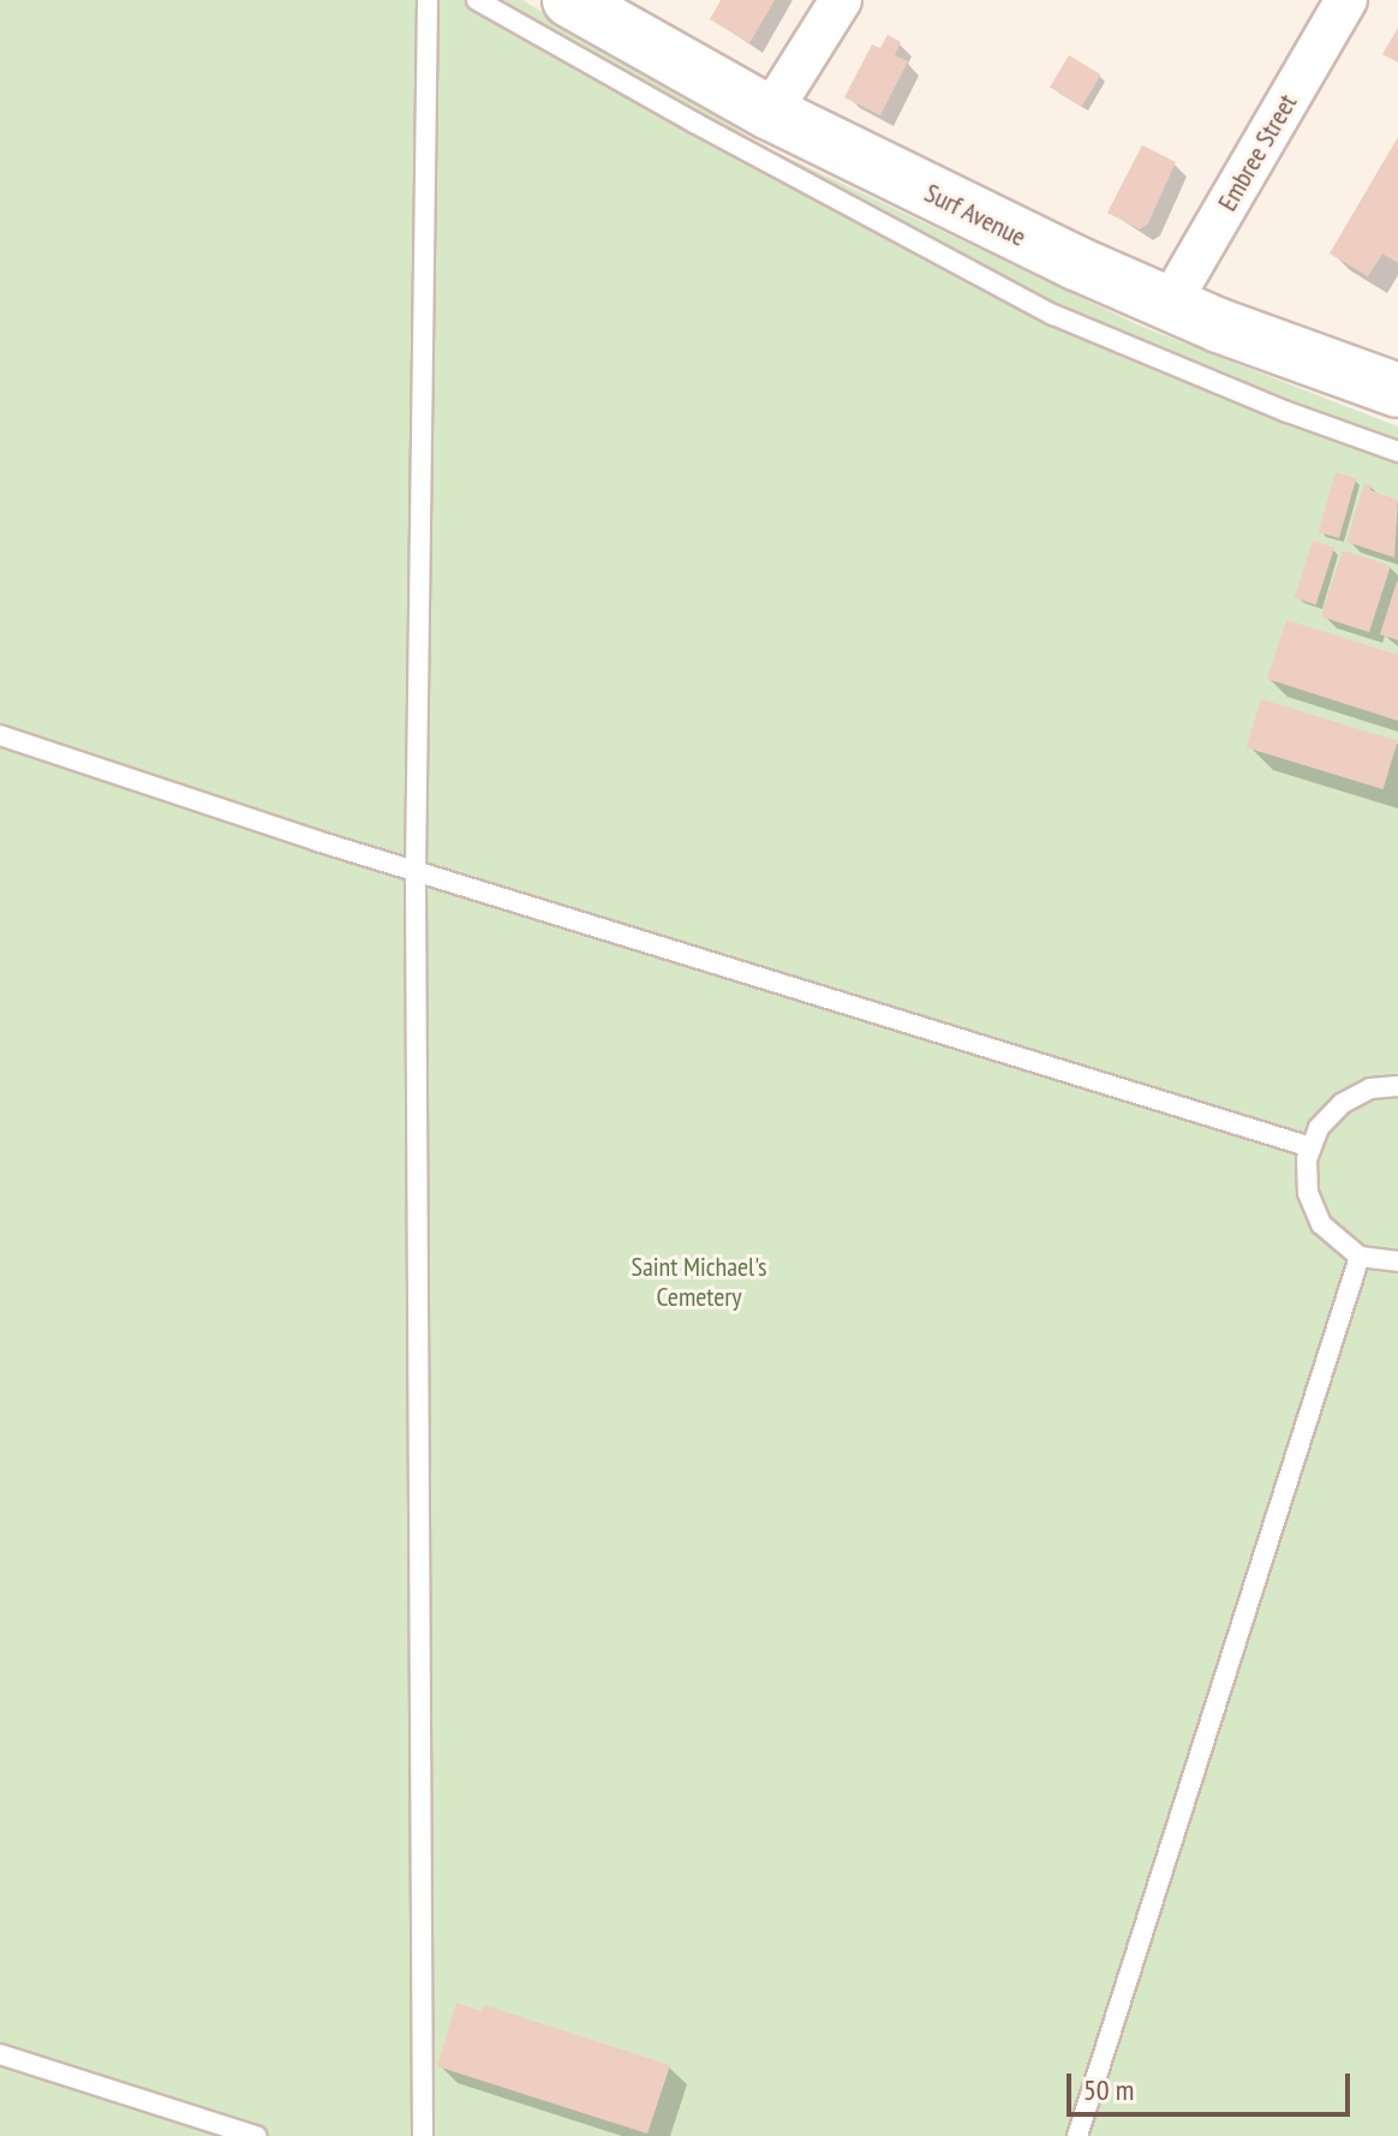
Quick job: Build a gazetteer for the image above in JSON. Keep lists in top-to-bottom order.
{
  "streets": {
    "street": ["Embree Street", "Surf Avenue"]
  },
  "crossings": [
    ["Embree Street", "Surf Avenue"]
  ],
  "parks": ["Saint Michael's Cemetery"],
  "scale_bar": "50 m"
}
